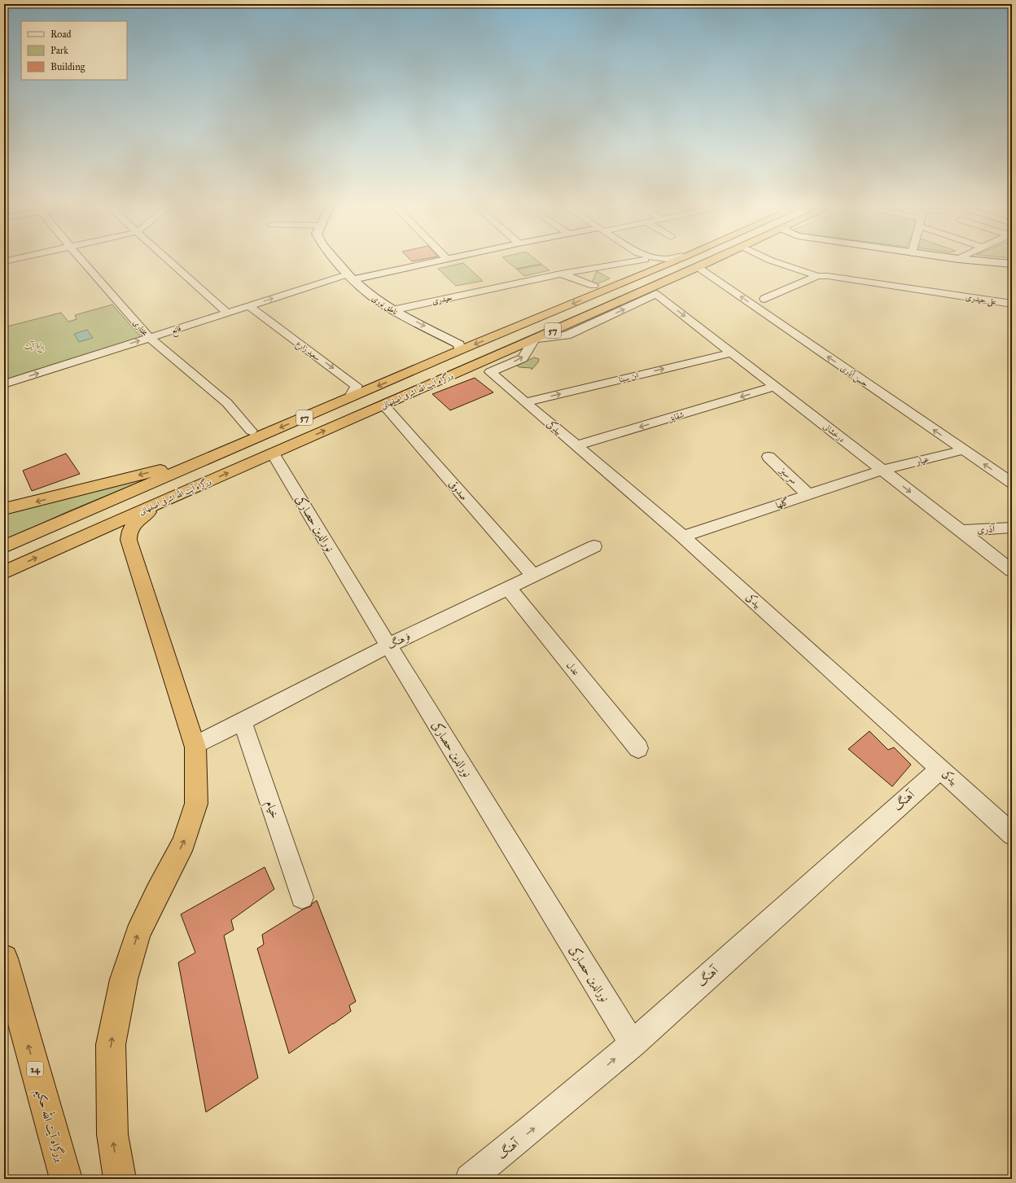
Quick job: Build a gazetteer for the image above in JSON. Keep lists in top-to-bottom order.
{
  "streets": {
    "highway": [
      "57",
      "بزرگراه آیت الله اشرفی اصفهانی",
      "24",
      "بزرگراه آیت الله حکیم"
    ],
    "street": [
      "حیدری",
      "علی حیدری",
      "ناطق نوری",
      "مختاری",
      "قانع",
      "سعید زارع",
      "حسن آذری",
      "ابن سینا",
      "شقایق",
      "بیدکی",
      "درخشانی",
      "عیار",
      "سرسبز",
      "صدوقی",
      "گلها",
      "نورالدین حصارکی",
      "آذری",
      "فرهنگ",
      "عدل",
      "آهنگ",
      "خیام"
    ]
  },
  "crossings": [
    ["حیدری", "ناطق نوری"],
    ["ناطق نوری", "قانع"],
    ["ناطق نوری", "بزرگراه آیت الله اشرفی اصفهانی"],
    ["مختاری", "قانع"],
    ["قانع", "سعید زارع"],
    ["سعید زارع", "بزرگراه آیت الله اشرفی اصفهانی"],
    ["حسن آذری", "بزرگراه آیت الله اشرفی اصفهانی"],
    ["حسن آذری", "عیار"],
    ["ابن سینا", "بیدکی"],
    ["ابن سینا", "درخشانی"],
    ["بزرگراه آیت الله اشرفی اصفهانی", "بیدکی"],
    ["بزرگراه آیت الله اشرفی اصفهانی", "درخشانی"],
    ["بزرگراه آیت الله اشرفی اصفهانی", "صدوقی"],
    ["بزرگراه آیت الله اشرفی اصفهانی", "نورالدین حصارکی"],
    ["شقایق", "بیدکی"],
    ["شقایق", "درخشانی"],
    ["بیدکی", "درخشانی"],
    ["بیدکی", "گلها"],
    ["بیدکی", "آهنگ"],
    ["درخشانی", "عیار"],
    ["درخشانی", "گلها"],
    ["درخشانی", "آذری"],
    ["عیار", "گلها"],
    ["سرسبز", "گلها"],
    ["صدوقی", "فرهنگ"],
    ["نورالدین حصارکی", "فرهنگ"],
    ["نورالدین حصارکی", "آهنگ"],
    ["فرهنگ", "عدل"],
    ["فرهنگ", "خیام"]
  ],
  "one_way": [
    "قانع",
    "سعید زارع",
    "حسن آذری",
    "ابن سینا",
    "شقایق",
    "درخشانی",
    "بزرگراه آیت الله حکیم"
  ],
  "parks": ["باغ آیت"],
  "legend": ["Road", "Park", "Building"]
}
